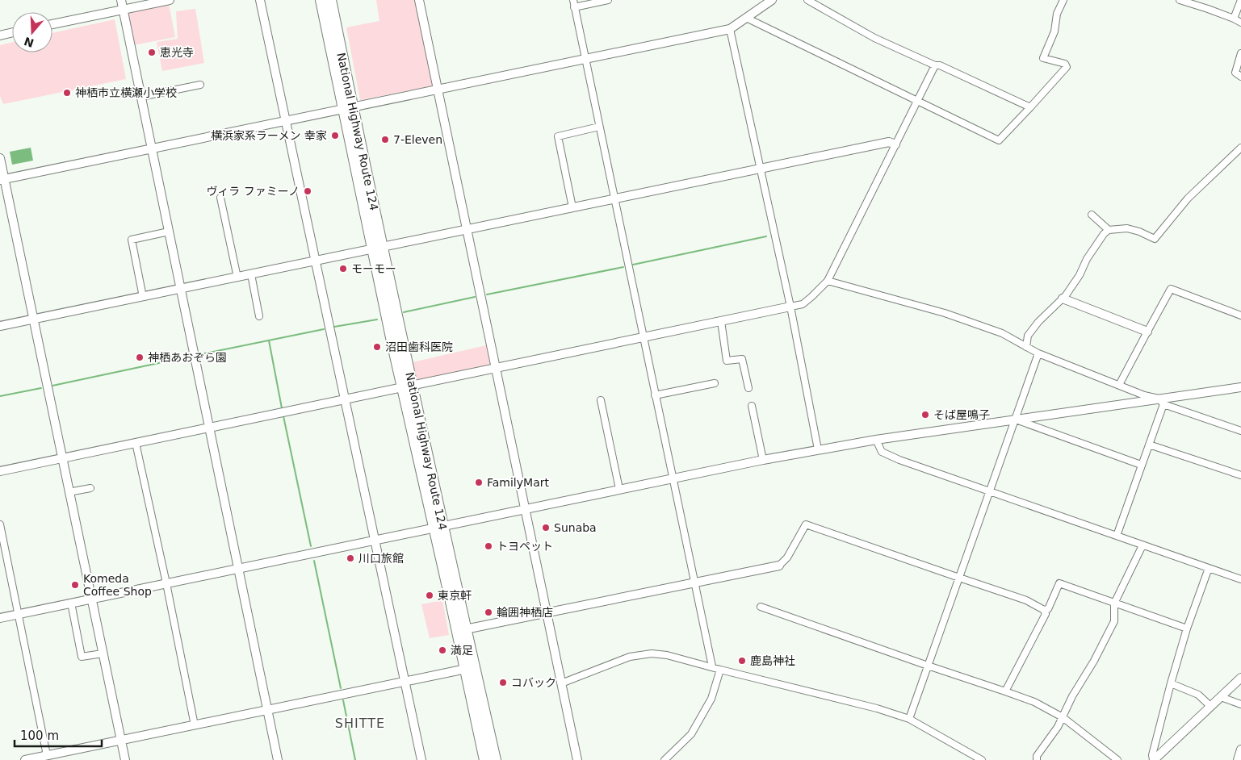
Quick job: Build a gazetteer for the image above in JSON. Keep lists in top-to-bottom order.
{
  "streets": {
    "highway": ["National Highway Route 124"]
  },
  "districts": ["SHITTE"],
  "places": [
    "恵光寺",
    "神栖市立横瀬小学校",
    "横浜家系ラーメン 幸家",
    "7-Eleven",
    "ヴィラ ファミーノ",
    "モーモー",
    "沼田歯科医院",
    "神栖あおぞら園",
    "そば屋鳴子",
    "FamilyMart",
    "Sunaba",
    "トヨペット",
    "川口旅館",
    "Komeda Coffee Shop",
    "東京軒",
    "輪囲神栖店",
    "満足",
    "鹿島神社",
    "コバック"
  ],
  "scale_bar": "100 m",
  "north": "bottom"
}
